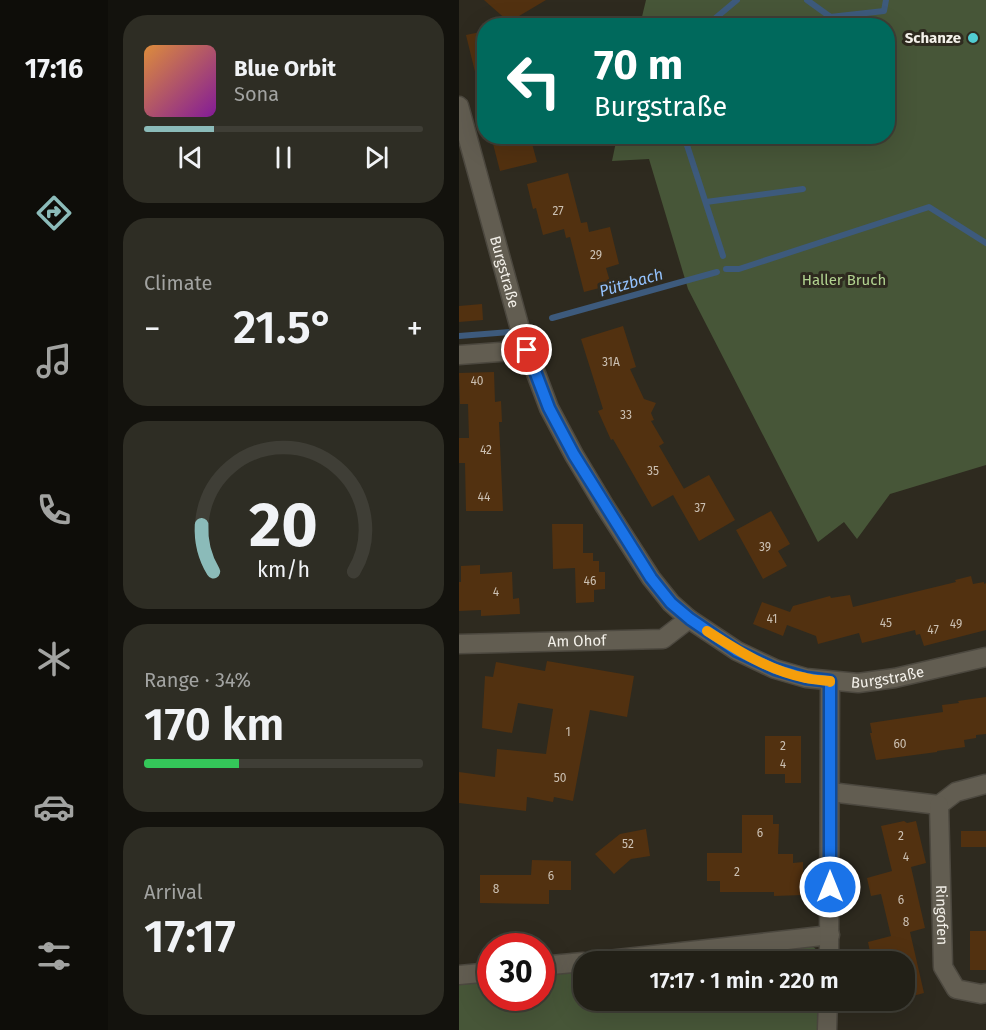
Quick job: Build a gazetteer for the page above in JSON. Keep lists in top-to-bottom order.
{
  "streets": {
    "street": ["Burgstraße", "Am Ohof", "Ringofen"]
  },
  "crossings": [
    ["Burgstraße", "Am Ohof"]
  ],
  "water": ["Pützbach"],
  "parks": ["Haller Bruch"],
  "places": ["Schanze"],
  "house_numbers": [
    "27",
    "29",
    "31A",
    "40",
    "33",
    "42",
    "35",
    "44",
    "37",
    "39",
    "46",
    "4",
    "41",
    "45",
    "49",
    "47",
    "1",
    "60",
    "2",
    "4",
    "50",
    "6",
    "2",
    "52",
    "4",
    "2",
    "6",
    "8",
    "6",
    "8"
  ],
  "page": {
    "tabs": "17:16",
    "turn": ["70 m", "Burgstraße"],
    "song": ["Blue Orbit", "Sona"],
    "tile": [
      "Climate",
      ["Range · 34%", "170 km"],
      ["Arrival", "17:17"]
    ],
    "heat": ["−", "21.5°", "+"],
    "limit": "30",
    "trip": "17:17 · 1 min · 220 m",
    "gauge": ["20", "km/h"]
  }
}
